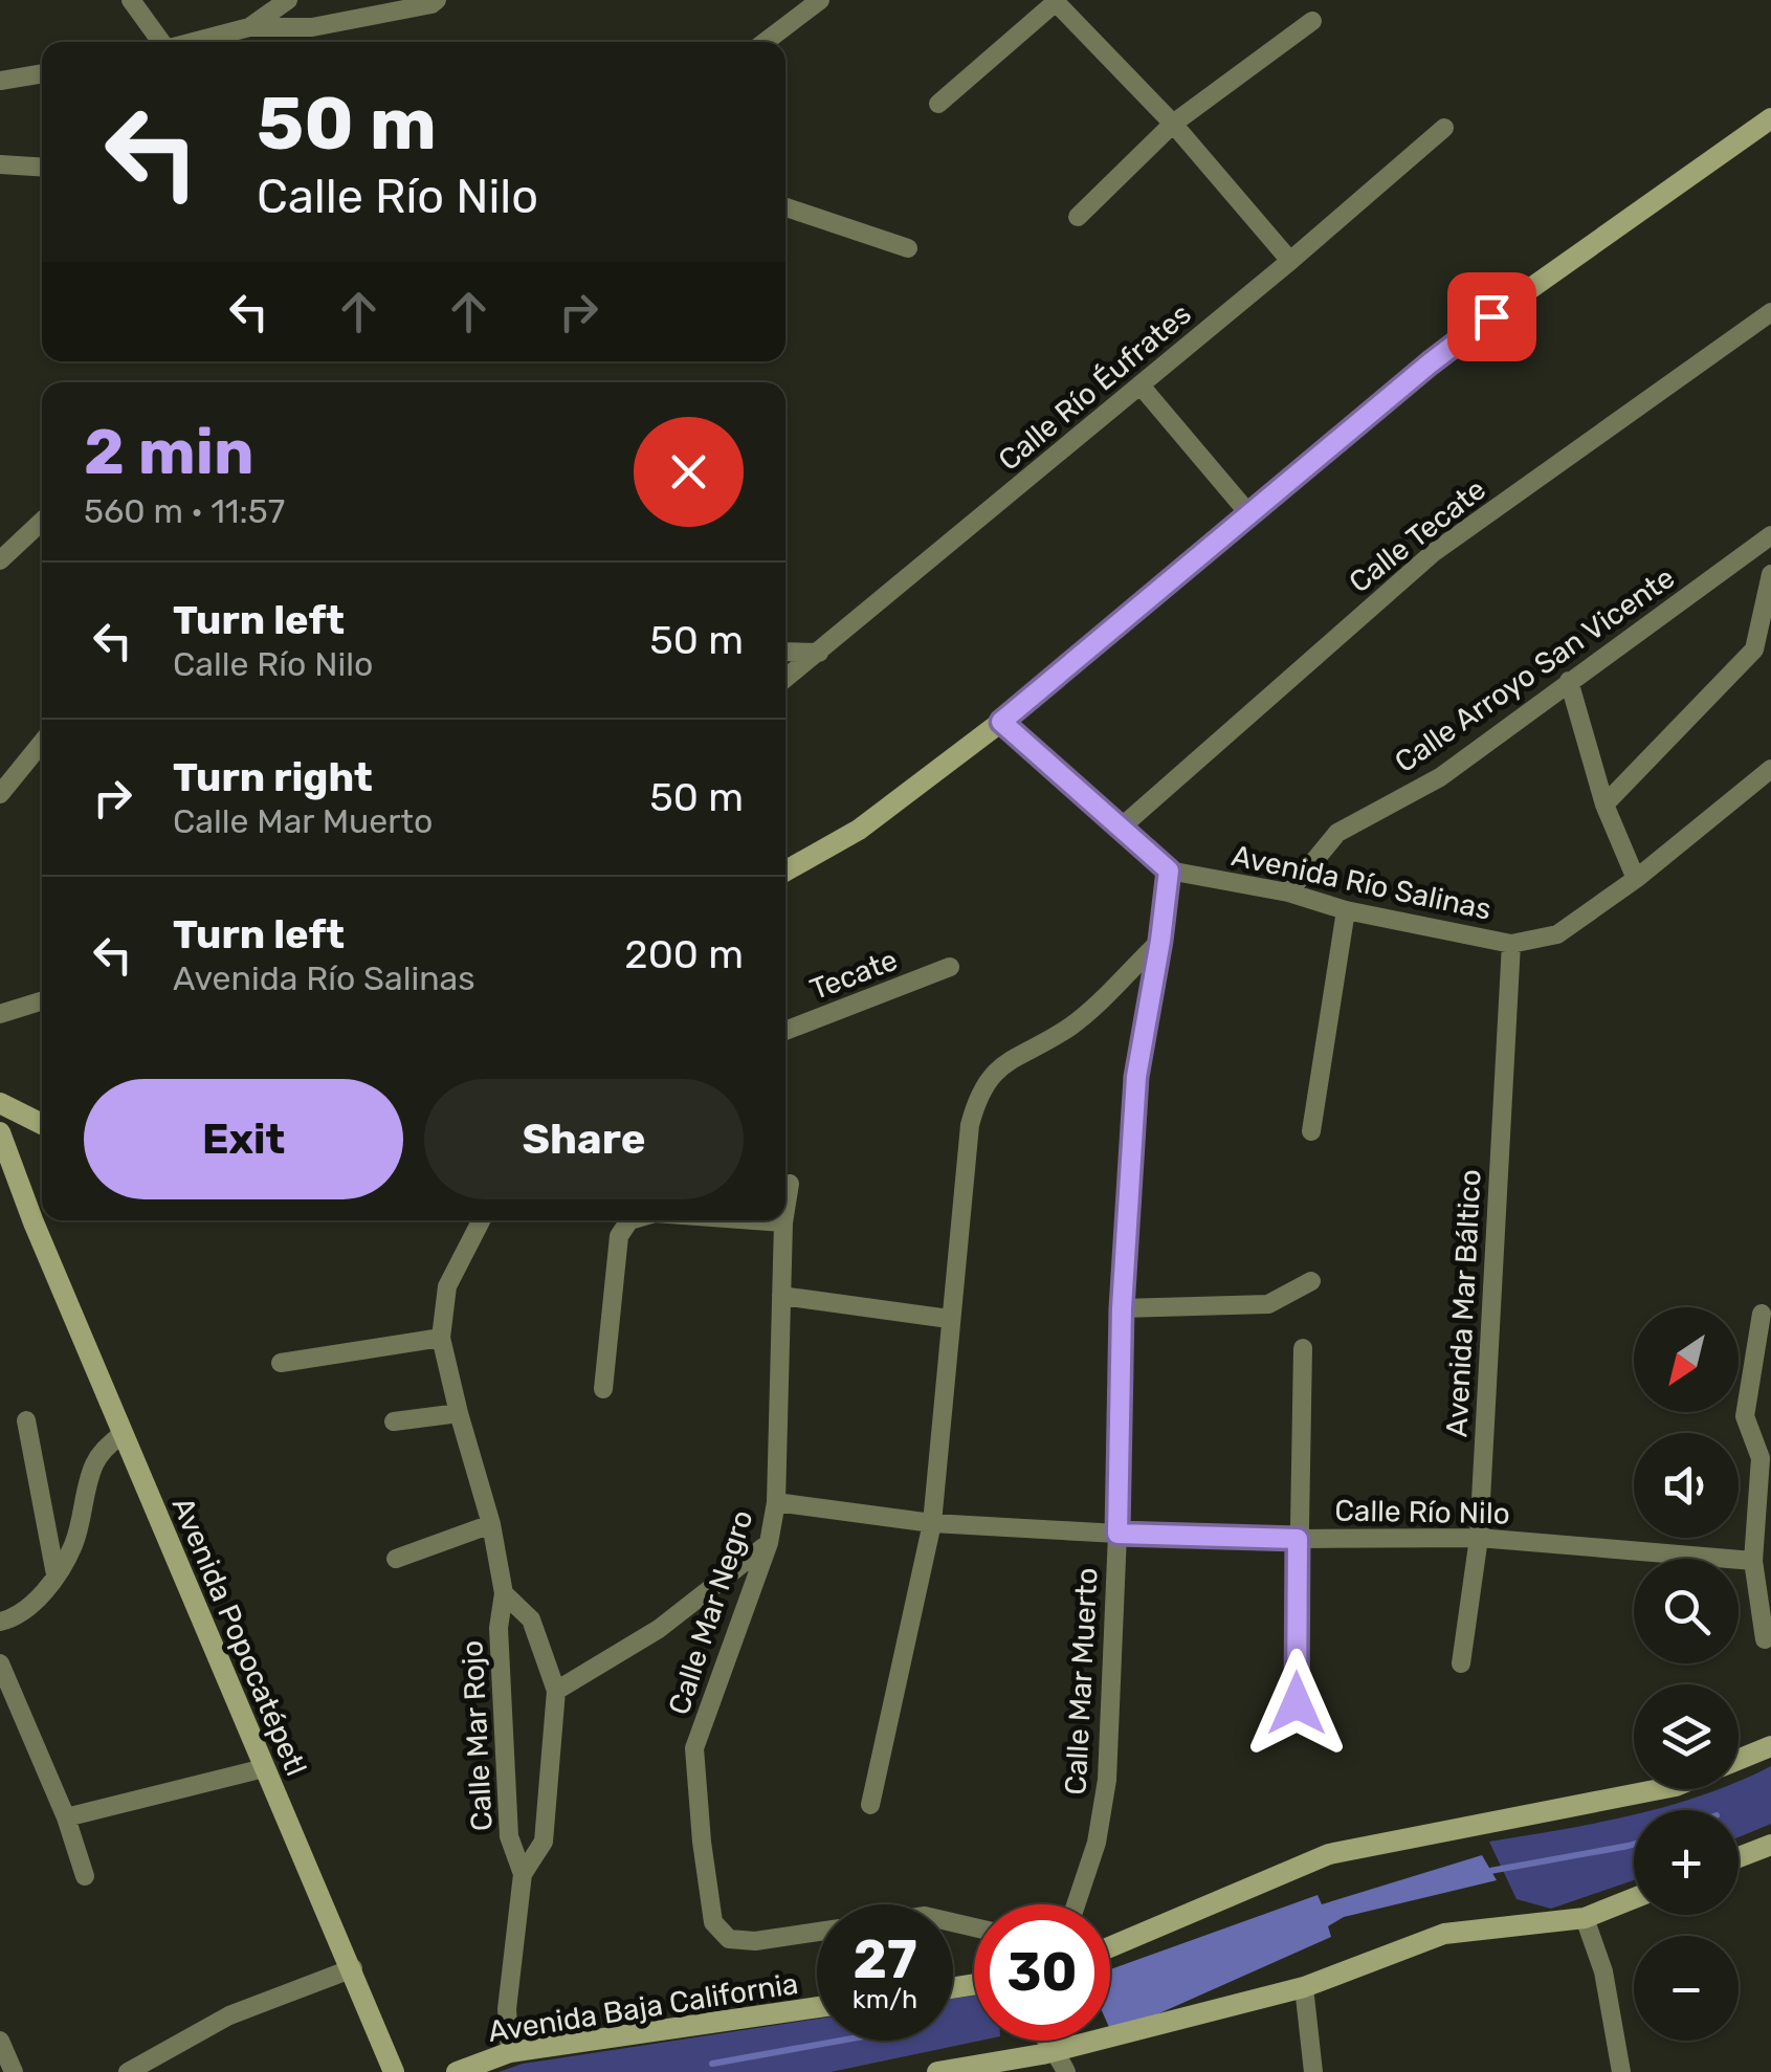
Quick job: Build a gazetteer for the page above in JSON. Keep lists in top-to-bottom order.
{
  "streets": {
    "street": [
      "Calle Río Éufrates",
      "Calle Tecate",
      "Calle Arroyo San Vicente",
      "Avenida Río Salinas",
      "Tecate",
      "Avenida Mar Báltico",
      "Calle Río Nilo",
      "Calle Mar Negro",
      "Avenida Popocatépetl",
      "Calle Mar Muerto",
      "Calle Mar Rojo",
      "Avenida Baja California"
    ]
  },
  "crossings": [
    ["Calle Tecate", "Avenida Río Salinas"],
    ["Calle Arroyo San Vicente", "Avenida Río Salinas"],
    ["Avenida Río Salinas", "Avenida Mar Báltico"],
    ["Avenida Río Salinas", "Calle Mar Muerto"],
    ["Avenida Mar Báltico", "Calle Río Nilo"],
    ["Calle Río Nilo", "Calle Mar Negro"],
    ["Calle Río Nilo", "Calle Mar Muerto"],
    ["Calle Mar Rojo", "Avenida Baja California"]
  ],
  "north": "bottom left",
  "page": {
    "turn": ["50 m", "Calle Río Nilo"],
    "heading": ["2 min", "560 m · 11:57"],
    "list": [
      {
        "name": "Turn left",
        "note": "Calle Río Nilo",
        "value": "50 m"
      },
      {
        "name": "Turn right",
        "note": "Calle Mar Muerto",
        "value": "50 m"
      },
      {
        "name": "Turn left",
        "note": "Avenida Río Salinas",
        "value": "200 m"
      }
    ],
    "buttons": ["Exit", "Share"],
    "map_buttons": ["+", "−"],
    "speed": "27 km/h",
    "limit": "30"
  }
}
